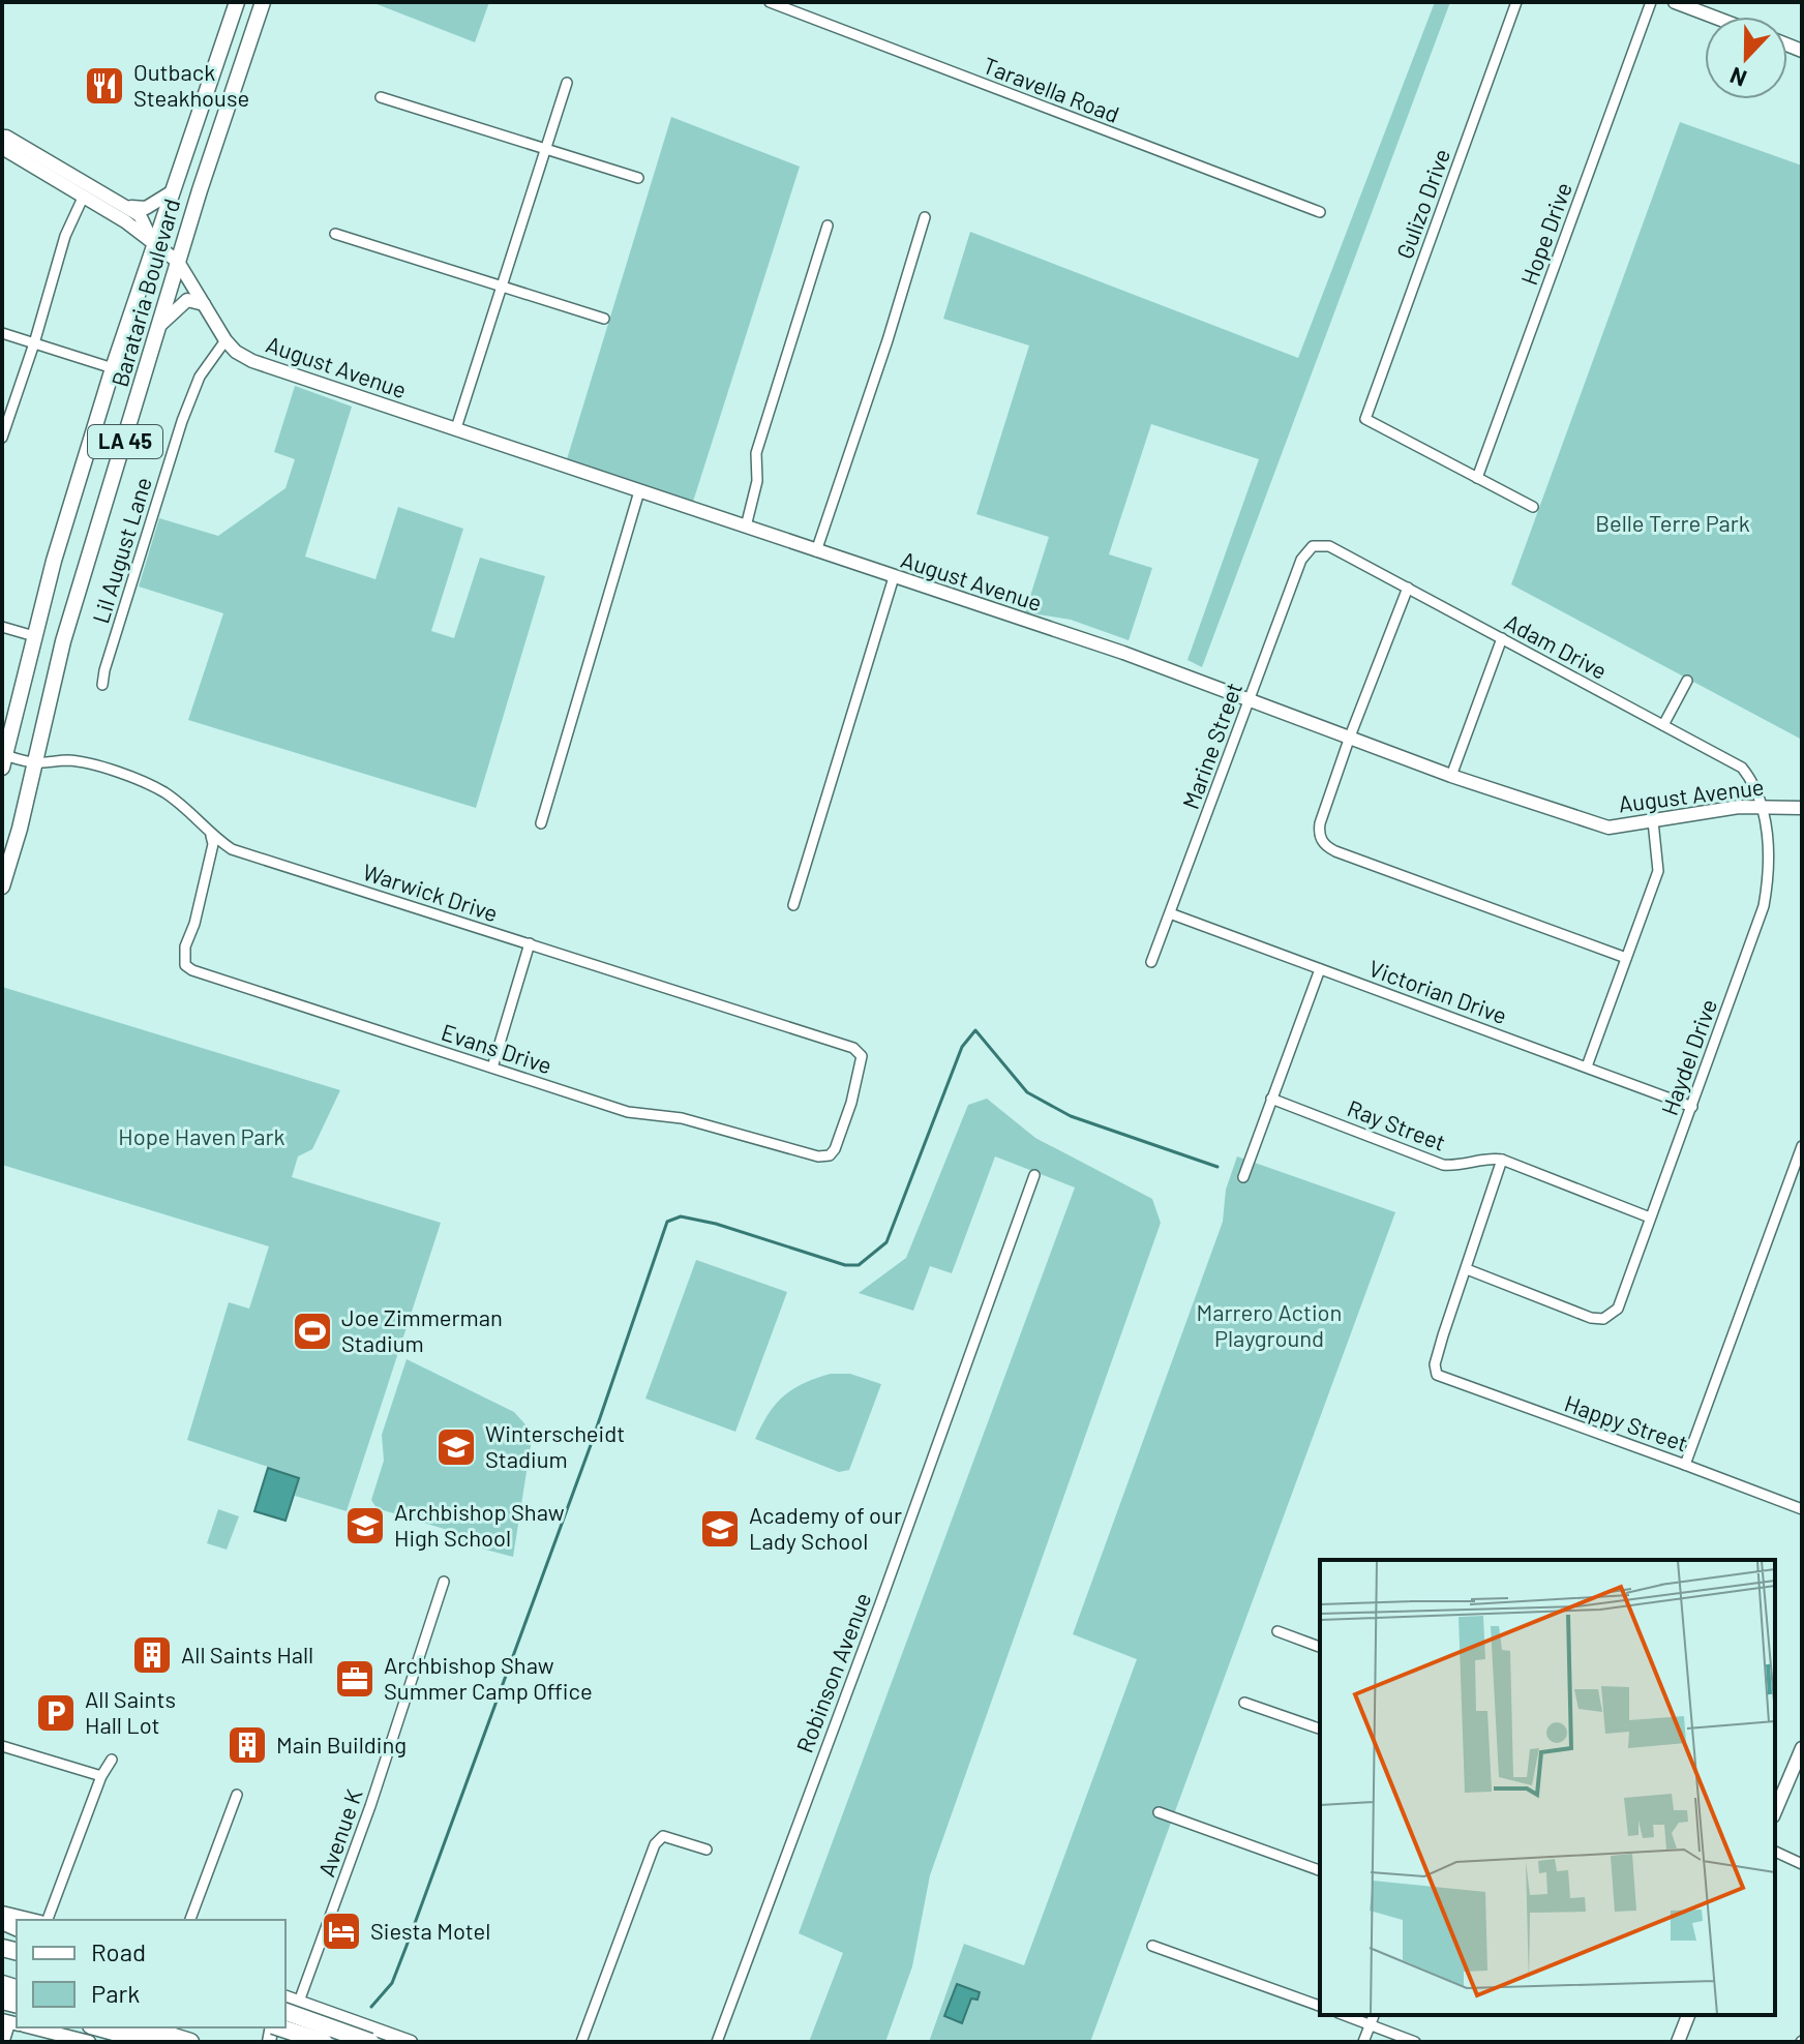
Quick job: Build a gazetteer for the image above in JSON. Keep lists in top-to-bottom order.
{
  "streets": {
    "main road": ["Barataria Boulevard", "LA 45"],
    "street": [
      "Taravella Road",
      "Gulizo Drive",
      "Hope Drive",
      "August Avenue",
      "Lil August Lane",
      "Adam Drive",
      "Marine Street",
      "Warwick Drive",
      "Victorian Drive",
      "Evans Drive",
      "Haydel Drive",
      "Ray Street",
      "Happy Street",
      "Robinson Avenue",
      "Avenue K"
    ]
  },
  "crossings": [
    ["Gulizo Drive", "Hope Drive"],
    ["Barataria Boulevard", "August Avenue"],
    ["Barataria Boulevard", "Warwick Drive"],
    ["August Avenue", "Lil August Lane"],
    ["August Avenue", "Adam Drive"],
    ["August Avenue", "Marine Street"],
    ["August Avenue", "Haydel Drive"],
    ["Adam Drive", "Marine Street"],
    ["Adam Drive", "Haydel Drive"],
    ["Marine Street", "Victorian Drive"],
    ["Warwick Drive", "Evans Drive"],
    ["Victorian Drive", "Haydel Drive"],
    ["Haydel Drive", "Ray Street"],
    ["Haydel Drive", "Happy Street"]
  ],
  "parks": ["Belle Terre Park", "Hope Haven Park", "Marrero Action Playground"],
  "places": {
    "restaurant": ["Outback Steakhouse"],
    "sports": ["Joe Zimmerman Stadium"],
    "school or university": ["Winterscheidt Stadium", "Archbishop Shaw High School", "Academy of our Lady School"],
    "building": ["All Saints Hall", "Main Building"],
    "office": ["Archbishop Shaw Summer Camp Office"],
    "parking": ["All Saints Hall Lot"],
    "hotel": ["Siesta Motel"]
  },
  "legend": ["Road", "Park"],
  "north": "bottom"
}
